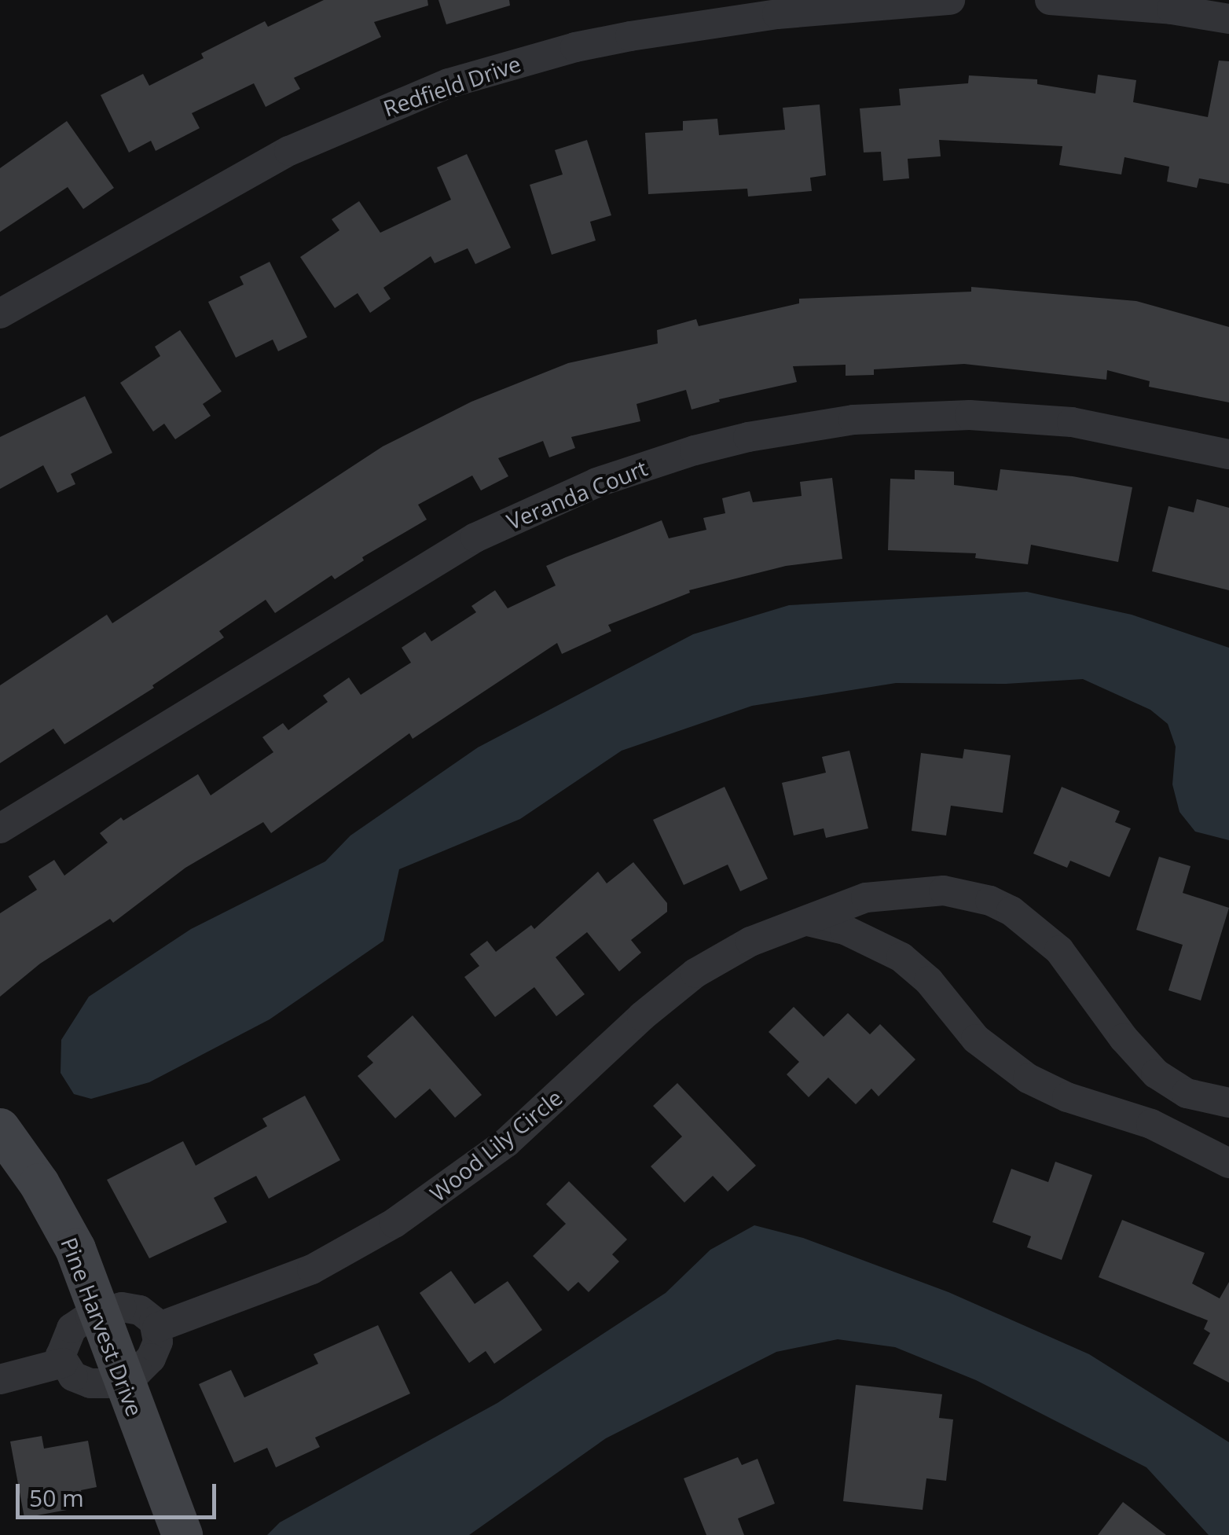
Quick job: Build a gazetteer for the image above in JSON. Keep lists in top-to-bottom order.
{
  "streets": {
    "street": [
      "Redfield Drive",
      "Veranda Court",
      "Wood Lily Circle",
      "Pine Harvest Drive"
    ]
  },
  "scale_bar": "50 m"
}
